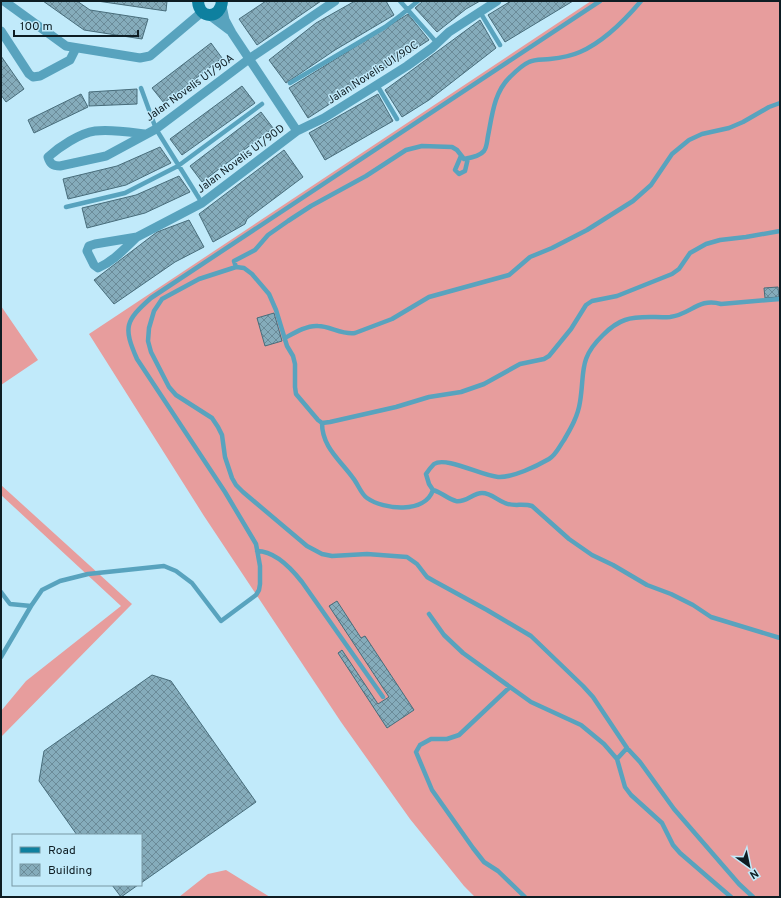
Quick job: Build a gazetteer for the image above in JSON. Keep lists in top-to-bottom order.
{
  "streets": {
    "street": ["Jalan Novelis U1/90C", "Jalan Novelis U1/90A", "Jalan Novelis U1/90D"]
  },
  "crossings": [
    ["Jalan Novelis U1/90C", "Jalan Novelis U1/90D"],
    ["Jalan Novelis U1/90A", "Jalan Novelis U1/90D"]
  ],
  "legend": ["Road", "Building"],
  "scale_bar": "100 m",
  "north": "bottom right"
}
